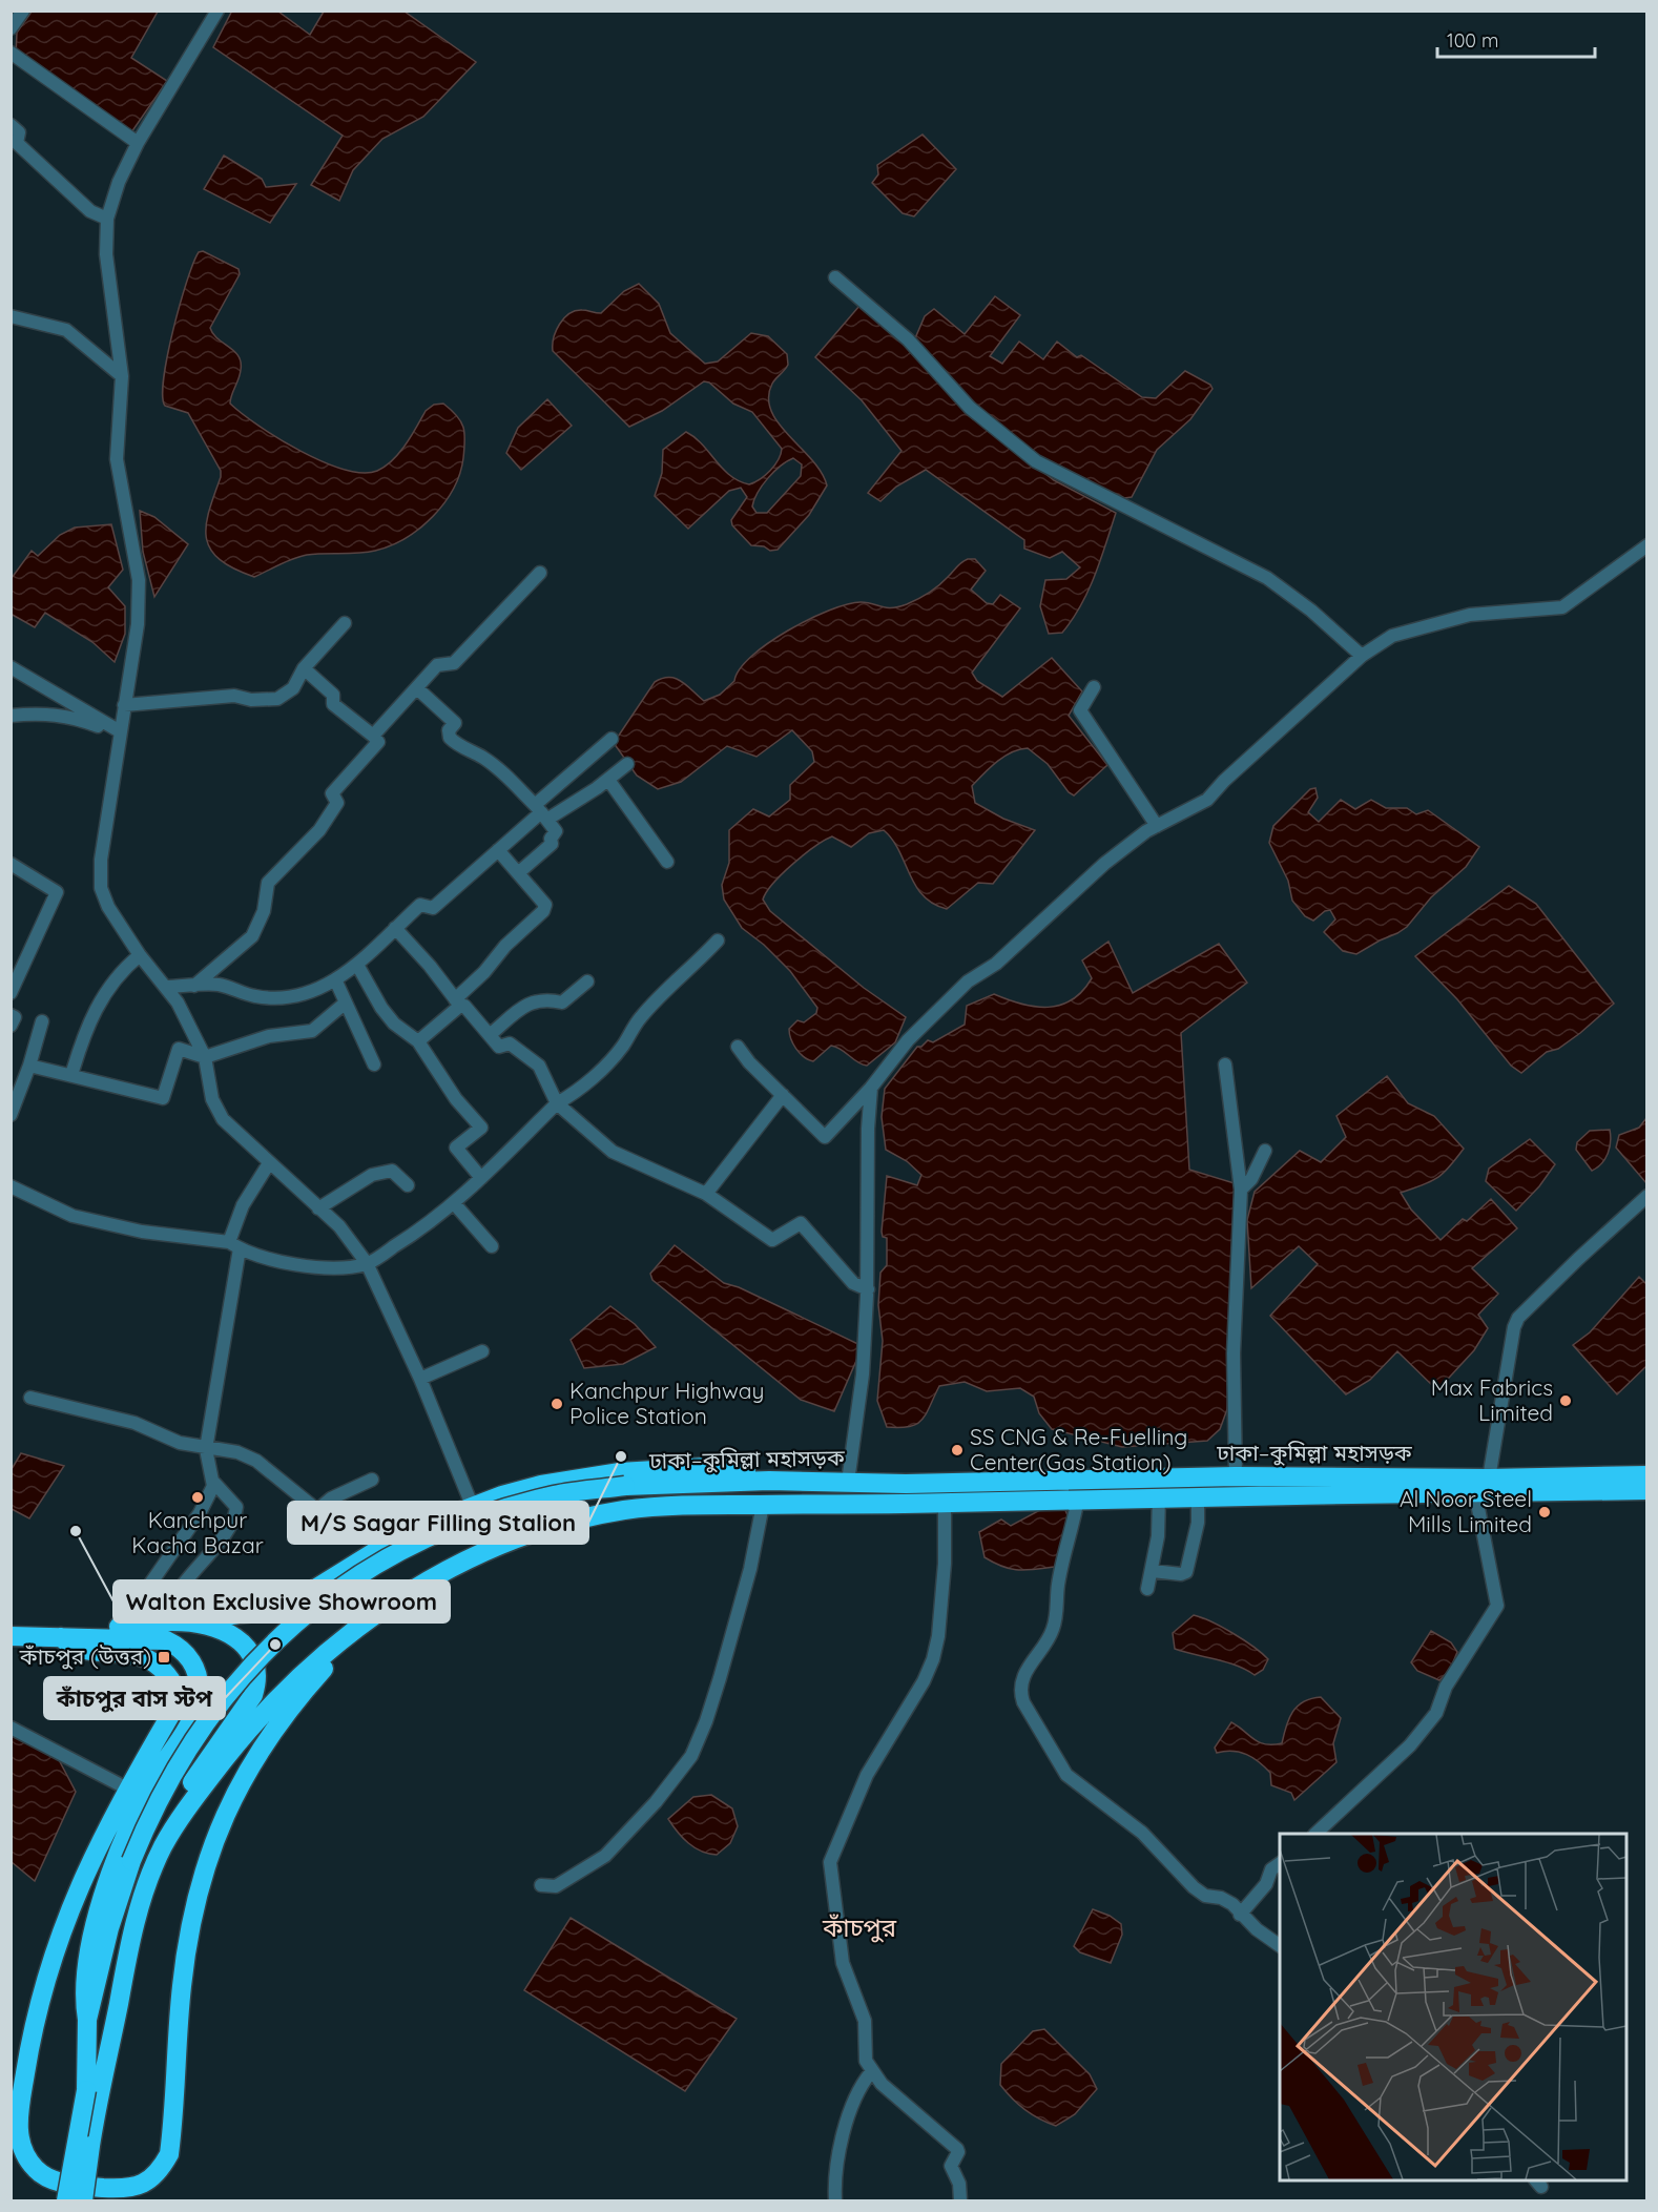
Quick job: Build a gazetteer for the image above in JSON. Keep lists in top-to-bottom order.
{
  "streets": {
    "highway": ["ঢাকা–কুমিল্লা মহাসড়ক"]
  },
  "districts": ["কাঁচপুর"],
  "places": {
    "other": [
      "Max Fabrics Limited",
      "Kanchpur Highway Police Station",
      "SS CNG & Re-Fuelling Center(Gas Station)",
      "M/S Sagar Filling Stalion",
      "Kanchpur Kacha Bazar",
      "Al Noor Steel Mills Limited",
      "Walton Exclusive Showroom",
      "কাঁচপুর বাস স্টপ"
    ],
    "transit": ["কাঁচপুর (উত্তর)"]
  },
  "scale_bar": "100 m"
}
